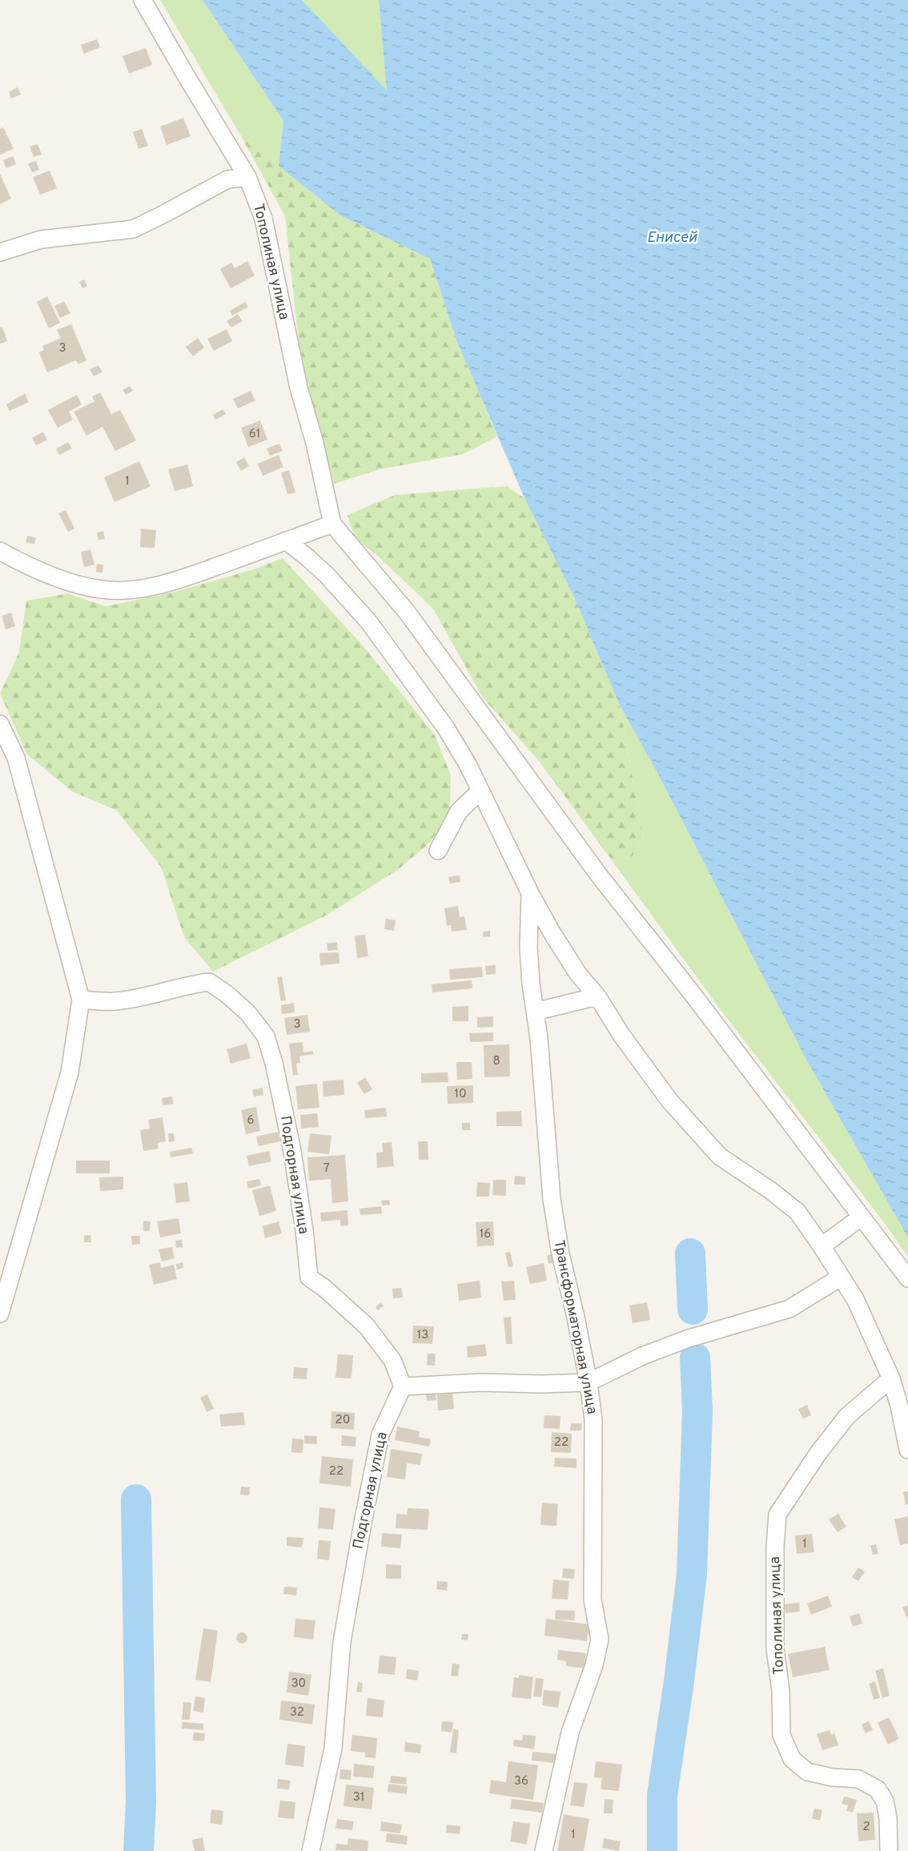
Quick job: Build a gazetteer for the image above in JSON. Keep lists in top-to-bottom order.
{
  "streets": {
    "street": ["Тополиная улица", "Подгорная улица", "Трансформаторная улица"]
  },
  "water": ["Енисей"],
  "house_numbers": [
    "3",
    "61",
    "1",
    "3",
    "8",
    "10",
    "6",
    "7",
    "16",
    "13",
    "20",
    "22",
    "22",
    "1",
    "30",
    "32",
    "36",
    "31",
    "2",
    "1"
  ]
}
